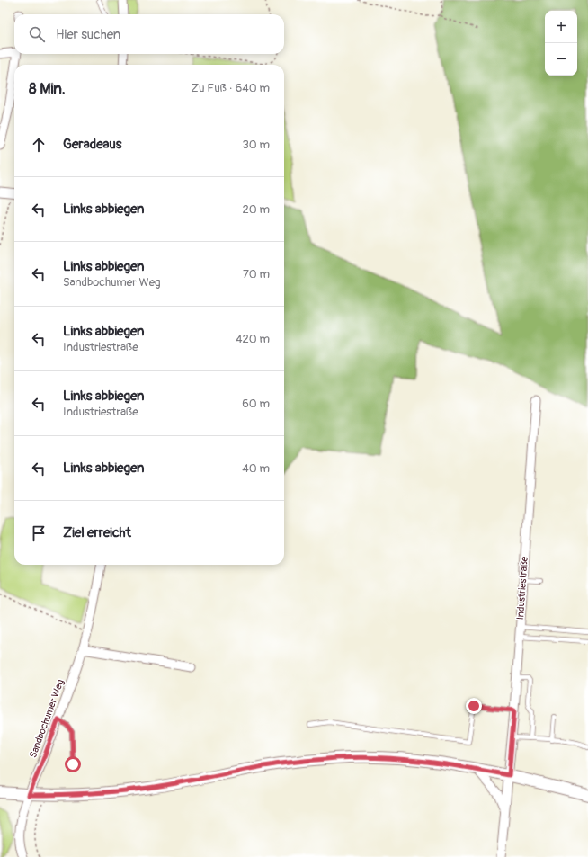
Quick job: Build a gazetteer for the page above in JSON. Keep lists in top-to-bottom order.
{
  "streets": {
    "street": ["Industriestraße", "Sandbochumer Weg"]
  },
  "page": {
    "map_buttons": ["+", "−"],
    "search": "Hier suchen",
    "heading": ["8 Min.", "Zu Fuß · 640 m"],
    "list": [
      ["Geradeaus", "30 m"],
      ["Links abbiegen", "20 m"],
      ["Links abbiegen", "Sandbochumer Weg", "70 m"],
      ["Links abbiegen", "Industriestraße", "420 m"],
      ["Links abbiegen", "Industriestraße", "60 m"],
      ["Links abbiegen", "40 m"],
      "Ziel erreicht"
    ]
  }
}
